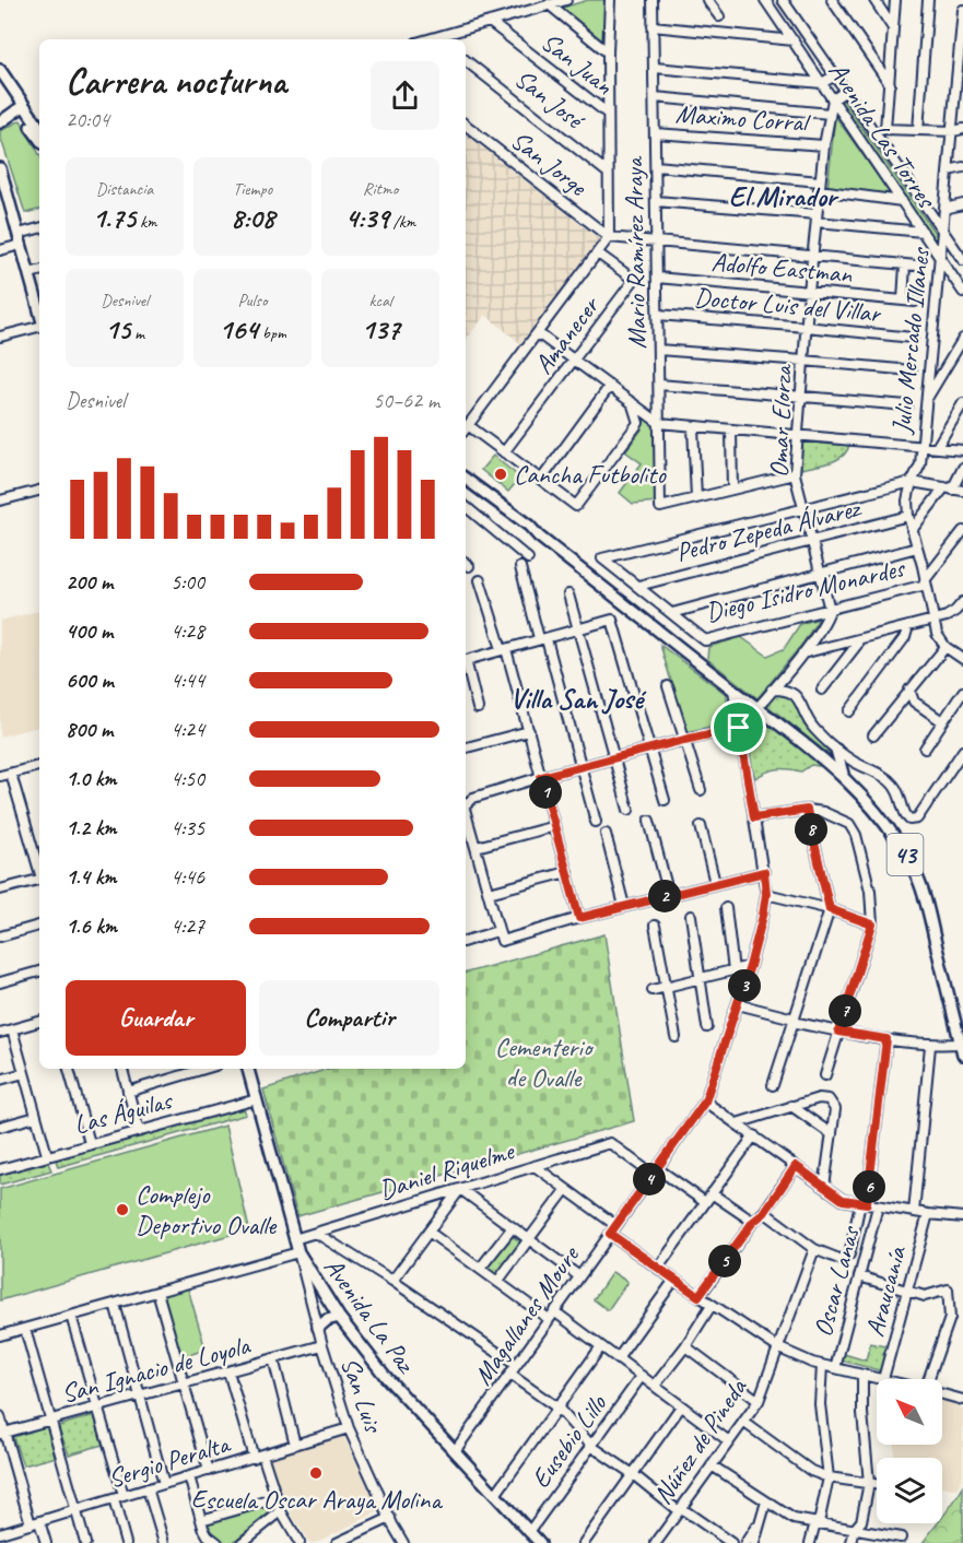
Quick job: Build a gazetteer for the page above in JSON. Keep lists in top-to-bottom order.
{
  "streets": {
    "main road": ["43", "Avenida La Paz"],
    "street": [
      "San Juan",
      "San José",
      "Maximo Corral",
      "Avenida Las Torres",
      "San Jorge",
      "Mario Ramírez Araya",
      "Adolfo Eastman",
      "Doctor Luis del Villar",
      "Amanecer",
      "Julio Mercado Illanes",
      "Omar Elorza",
      "Pedro Zepeda Álvarez",
      "Diego Isidro Monardes",
      "Las Águilas",
      "Daniel Riquelme",
      "Oscar Lanas",
      "Araucanía",
      "Magallanes Moure",
      "San Ignacio de Loyola",
      "San Luis",
      "Eusebio Lillo",
      "Núñez de Pineda",
      "Sergio Peralta"
    ]
  },
  "crossings": [
    ["Maximo Corral", "Mario Ramírez Araya"],
    ["Maximo Corral", "Omar Elorza"],
    ["Avenida Las Torres", "Julio Mercado Illanes"],
    ["Avenida Las Torres", "Omar Elorza"],
    ["Mario Ramírez Araya", "Adolfo Eastman"],
    ["Mario Ramírez Araya", "Doctor Luis del Villar"],
    ["Adolfo Eastman", "Omar Elorza"],
    ["Doctor Luis del Villar", "Omar Elorza"],
    ["Julio Mercado Illanes", "Pedro Zepeda Álvarez"],
    ["Julio Mercado Illanes", "Diego Isidro Monardes"],
    ["Omar Elorza", "Pedro Zepeda Álvarez"],
    ["Omar Elorza", "Diego Isidro Monardes"],
    ["Pedro Zepeda Álvarez", "Diego Isidro Monardes"],
    ["43", "Magallanes Moure"],
    ["Las Águilas", "Avenida La Paz"],
    ["Daniel Riquelme", "Avenida La Paz"],
    ["Daniel Riquelme", "Magallanes Moure"],
    ["Oscar Lanas", "Núñez de Pineda"],
    ["Avenida La Paz", "Magallanes Moure"],
    ["Avenida La Paz", "San Luis"],
    ["Avenida La Paz", "Eusebio Lillo"],
    ["San Ignacio de Loyola", "San Luis"],
    ["San Luis", "Sergio Peralta"]
  ],
  "districts": ["El Mirador", "Villa San José"],
  "parks": ["Cementerio de Ovalle"],
  "places": ["Cancha Futbolito", "Complejo Deportivo Ovalle", "Escuela Oscar Araya Molina"],
  "north": "top left",
  "page": {
    "heading": ["Carrera nocturna", "20:04"],
    "stats": [
      ["Distancia", "1.75 km"],
      ["Tiempo", "8:08"],
      ["Ritmo", "4:39 /km"],
      ["Desnivel", "15 m"],
      ["Pulso", "164 bpm"],
      ["kcal", "137"]
    ],
    "chart": ["Desnivel", "50–62 m"],
    "list": [
      {
        "name": "200 m",
        "note": "5:00"
      },
      {
        "name": "400 m",
        "note": "4:28"
      },
      {
        "name": "600 m",
        "note": "4:44"
      },
      {
        "name": "800 m",
        "note": "4:24"
      },
      {
        "name": "1.0 km",
        "note": "4:50"
      },
      {
        "name": "1.2 km",
        "note": "4:35"
      },
      {
        "name": "1.4 km",
        "note": "4:46"
      },
      {
        "name": "1.6 km",
        "note": "4:27"
      }
    ],
    "pins": [
      "1",
      "8",
      "2",
      "3",
      "7",
      "4",
      "6",
      "5"
    ],
    "buttons": ["Guardar", "Compartir"]
  }
}
